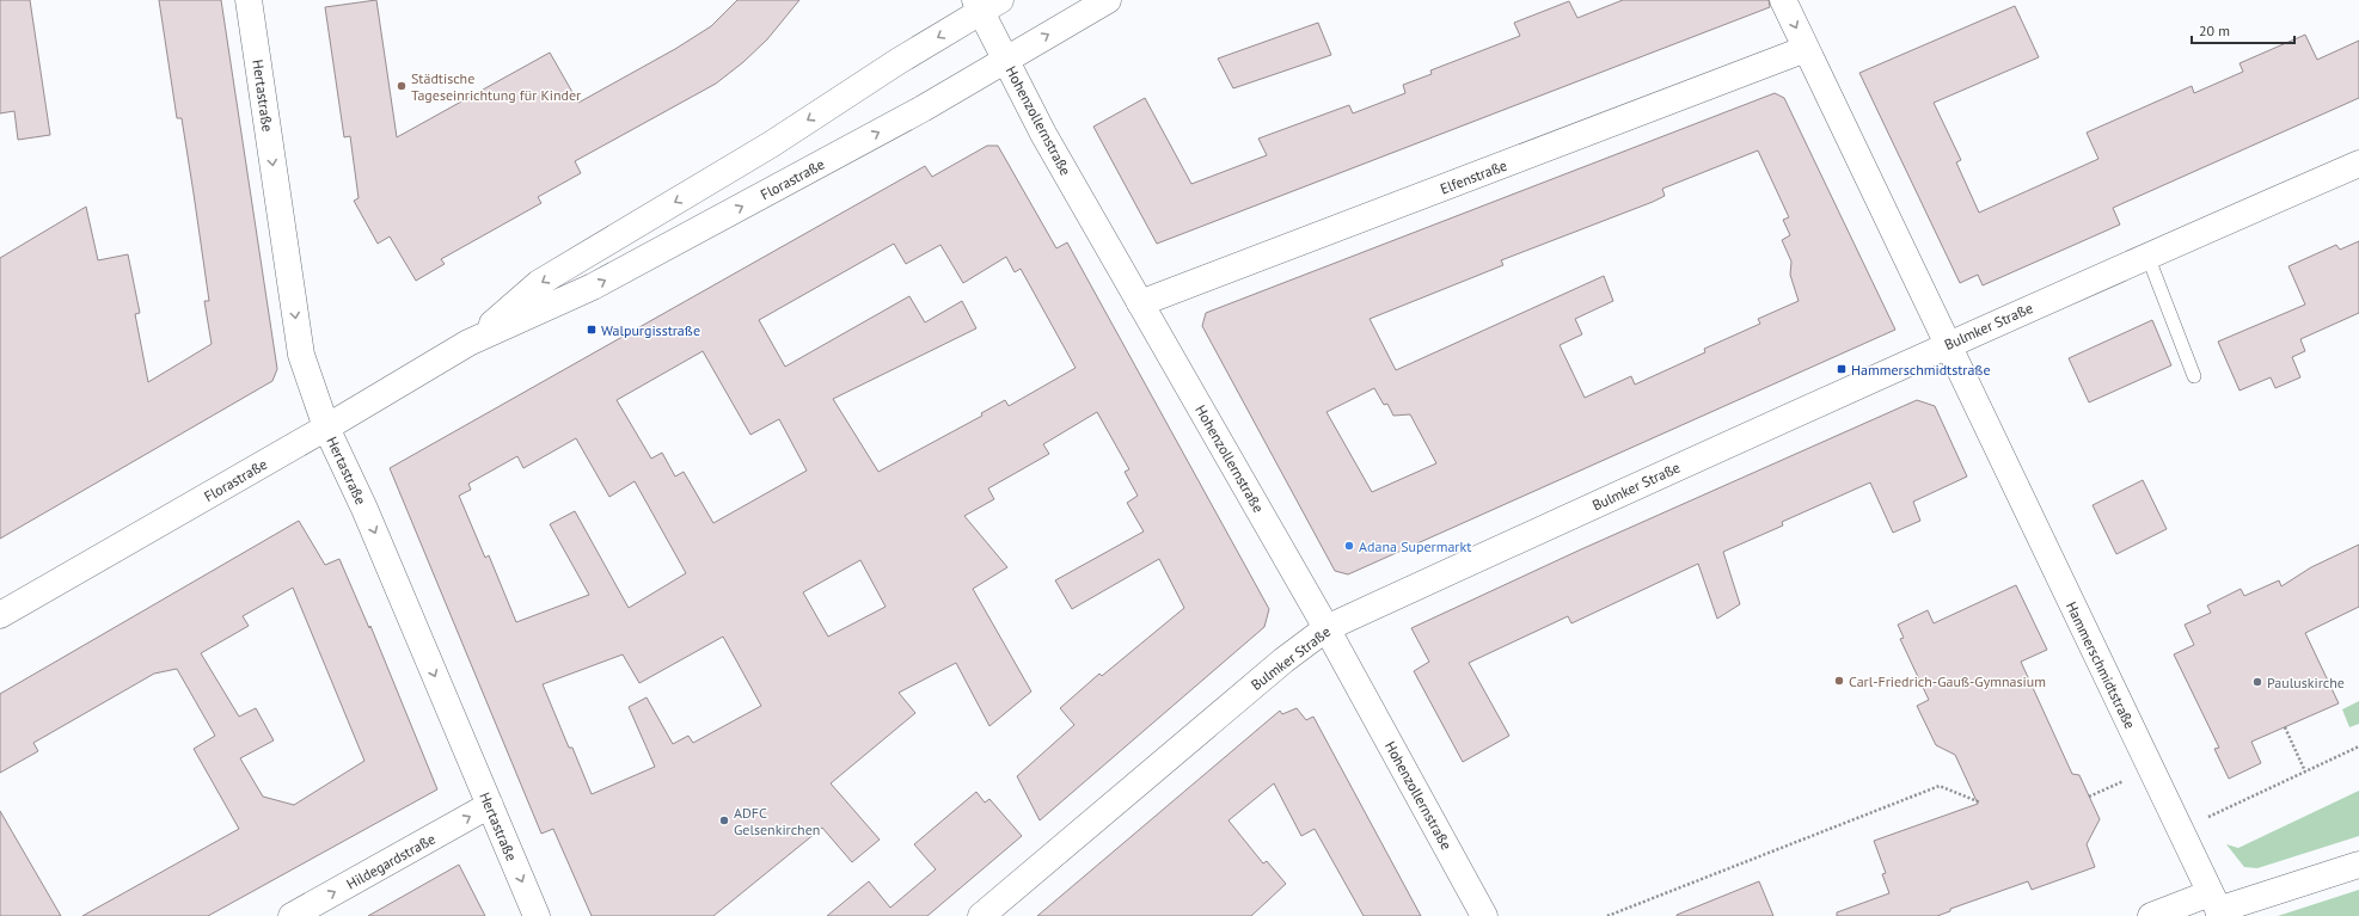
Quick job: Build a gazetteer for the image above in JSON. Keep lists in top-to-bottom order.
{
  "streets": {
    "street": [
      "Hertastraße",
      "Hohenzollernstraße",
      "Elfenstraße",
      "Florastraße",
      "Bulmker Straße",
      "Hammerschmidtstraße",
      "Hildegardstraße"
    ]
  },
  "crossings": [
    ["Hertastraße", "Florastraße"],
    ["Hertastraße", "Hildegardstraße"],
    ["Hohenzollernstraße", "Elfenstraße"],
    ["Hohenzollernstraße", "Florastraße"],
    ["Hohenzollernstraße", "Bulmker Straße"],
    ["Elfenstraße", "Hammerschmidtstraße"],
    ["Bulmker Straße", "Hammerschmidtstraße"]
  ],
  "one_way": ["Hertastraße", "Hildegardstraße"],
  "places": {
    "other": [
      "Städtische Tageseinrichtung für Kinder",
      "Adana Supermarkt",
      "Carl-Friedrich-Gauß-Gymnasium",
      "Pauluskirche",
      "ADFC Gelsenkirchen"
    ],
    "transit": ["Walpurgisstraße", "Hammerschmidtstraße"]
  },
  "scale_bar": "20 m"
}
